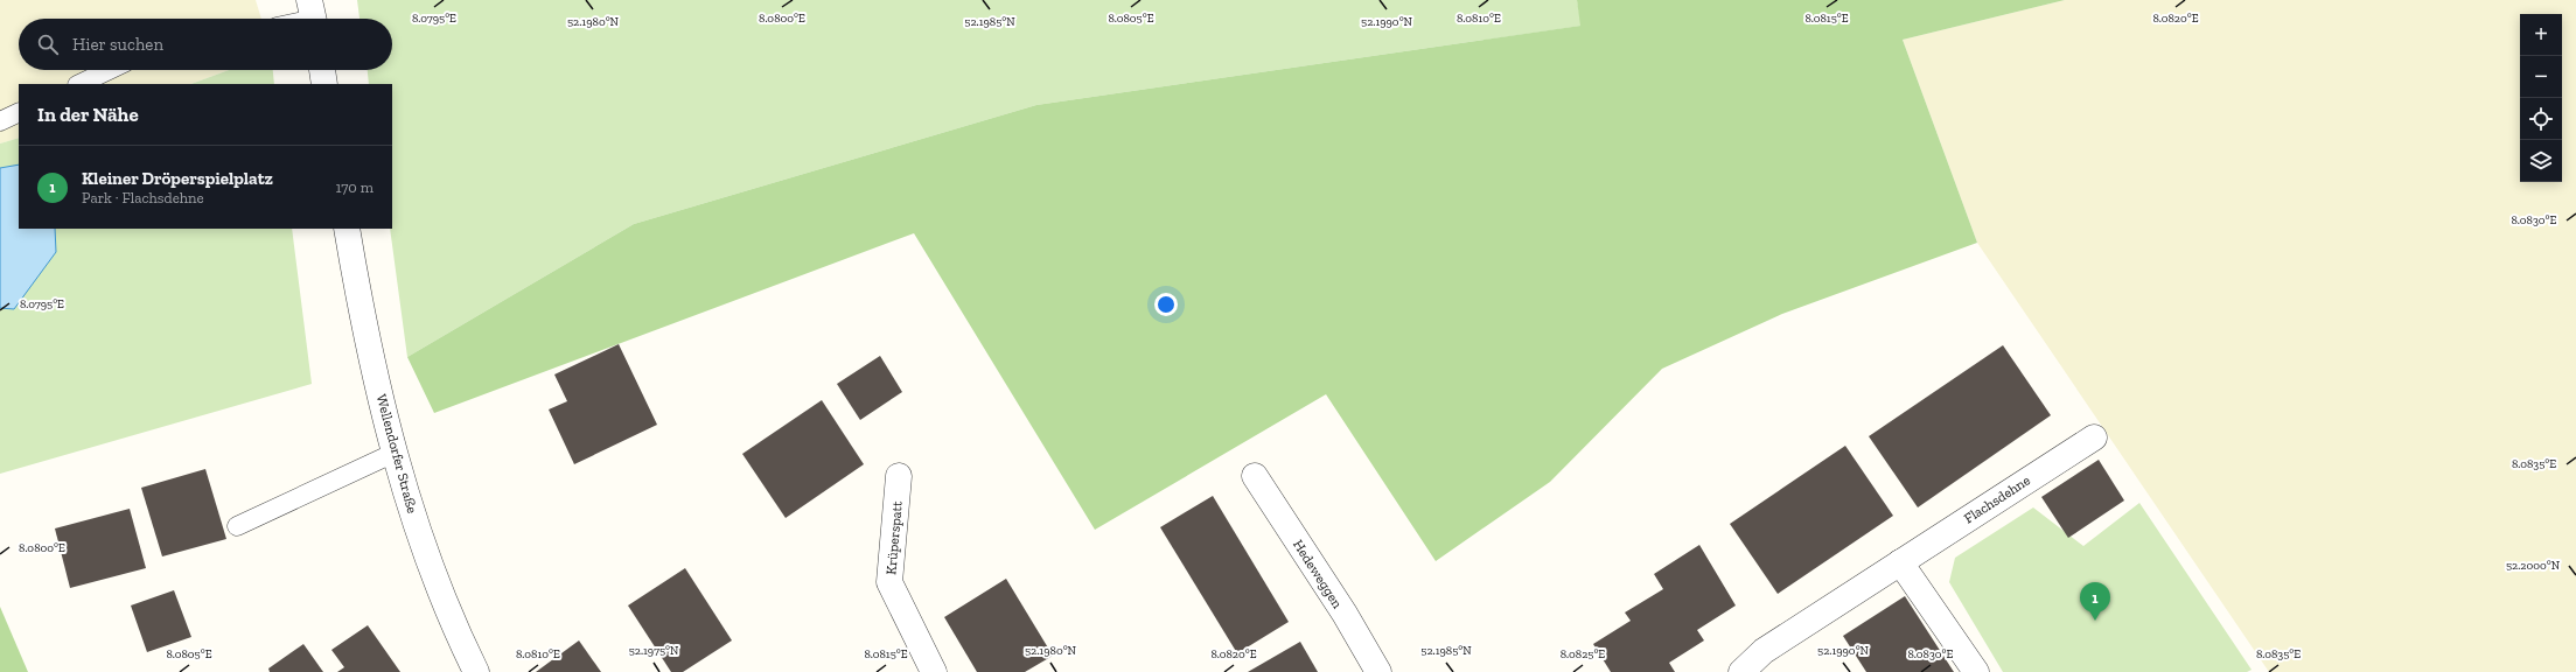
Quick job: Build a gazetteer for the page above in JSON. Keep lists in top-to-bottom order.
{
  "streets": {
    "street": [
      "Wellendorfer Straße",
      "Flachsdehne",
      "Krüperspatt",
      "Hedeweggen"
    ]
  },
  "page": {
    "map_buttons": ["+", "−"],
    "search": "Hier suchen",
    "heading": "In der Nähe",
    "list": [
      {
        "mark": "1",
        "name": "Kleiner Dröperspielplatz",
        "note": "Park · Flachsdehne",
        "value": "170 m"
      }
    ],
    "pins": "1"
  },
  "coordinates": [
    "8.0795°E",
    "8.0800°E",
    "8.0805°E",
    "8.0810°E",
    "8.0815°E",
    "8.0820°E",
    "52.1980°N",
    "52.1985°N",
    "52.1990°N",
    "8.0830°E",
    "8.0835°E",
    "52.2000°N",
    "52.1975°N",
    "8.0825°E"
  ]
}
